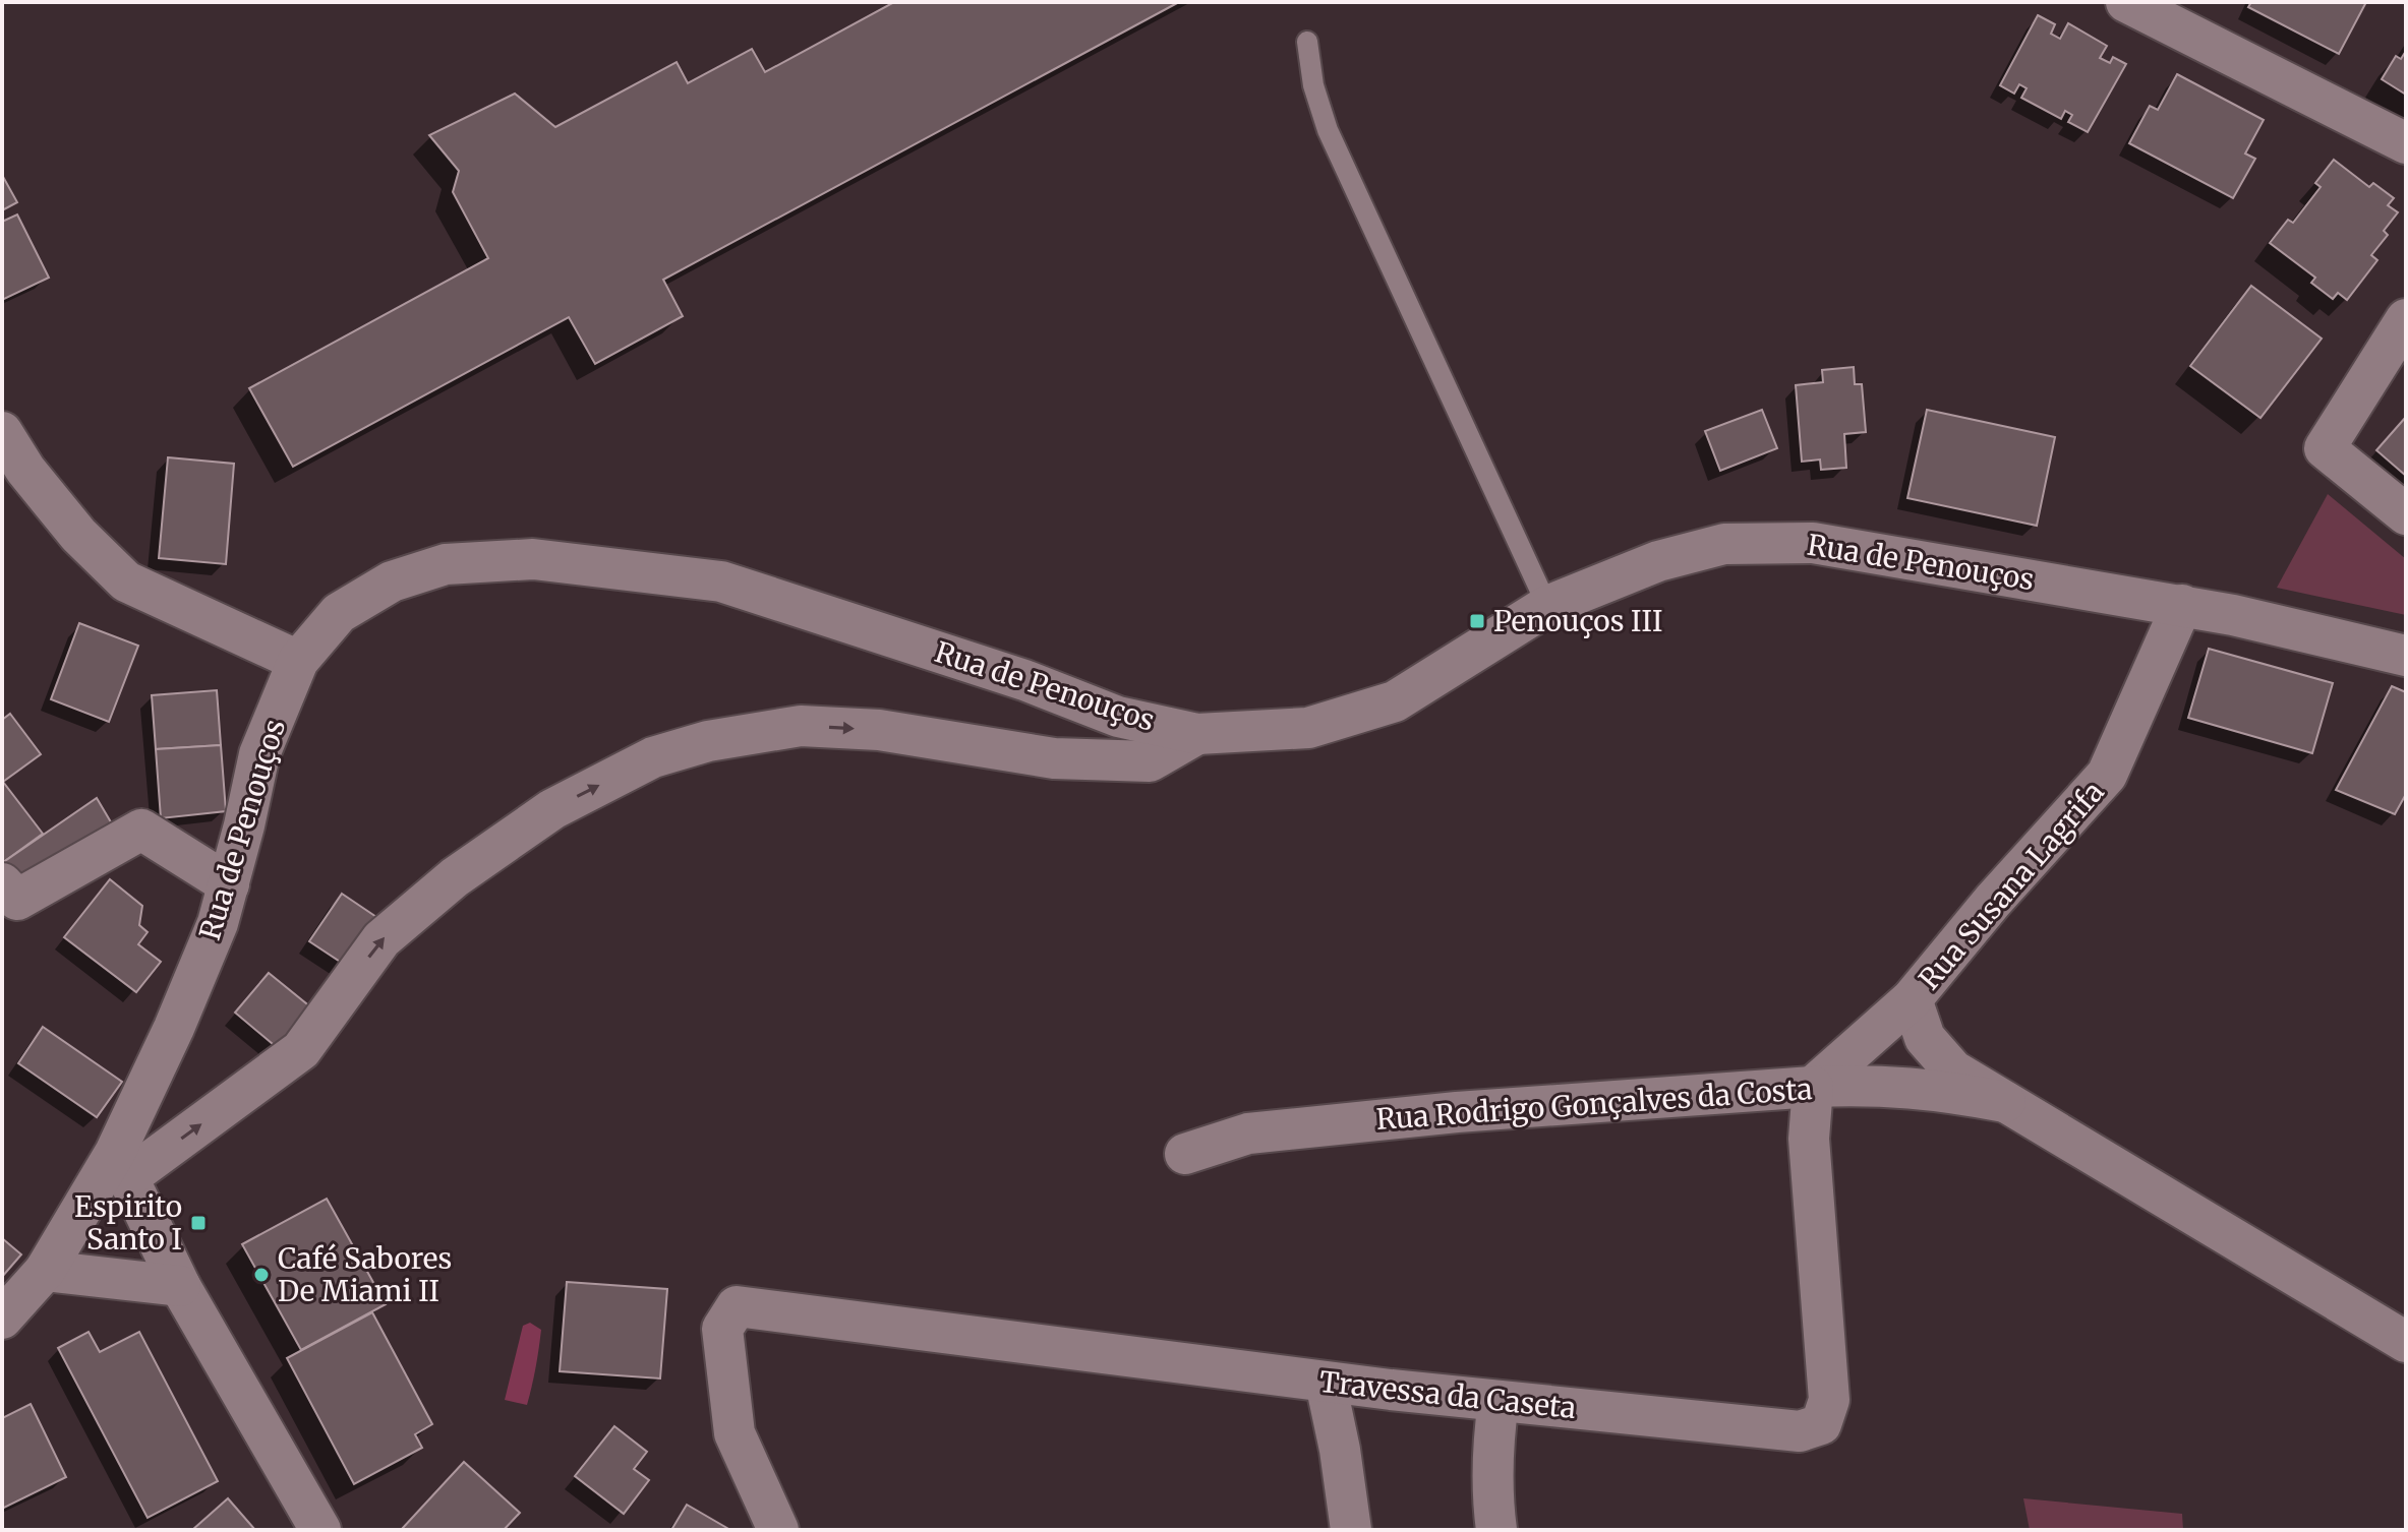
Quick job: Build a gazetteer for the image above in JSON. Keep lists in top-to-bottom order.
{
  "streets": {
    "street": [
      "Rua de Penouços",
      "Rua Susana Lagrifa",
      "Rua Rodrigo Gonçalves da Costa",
      "Travessa da Caseta"
    ]
  },
  "crossings": [
    ["Rua de Penouços", "Rua Susana Lagrifa"],
    ["Rua Susana Lagrifa", "Rua Rodrigo Gonçalves da Costa"],
    ["Rua Susana Lagrifa", "Travessa da Caseta"],
    ["Rua Rodrigo Gonçalves da Costa", "Travessa da Caseta"]
  ],
  "places": {
    "transit": ["Penouços III", "Espirito Santo I"],
    "other": ["Café Sabores De Miami II"]
  }
}
